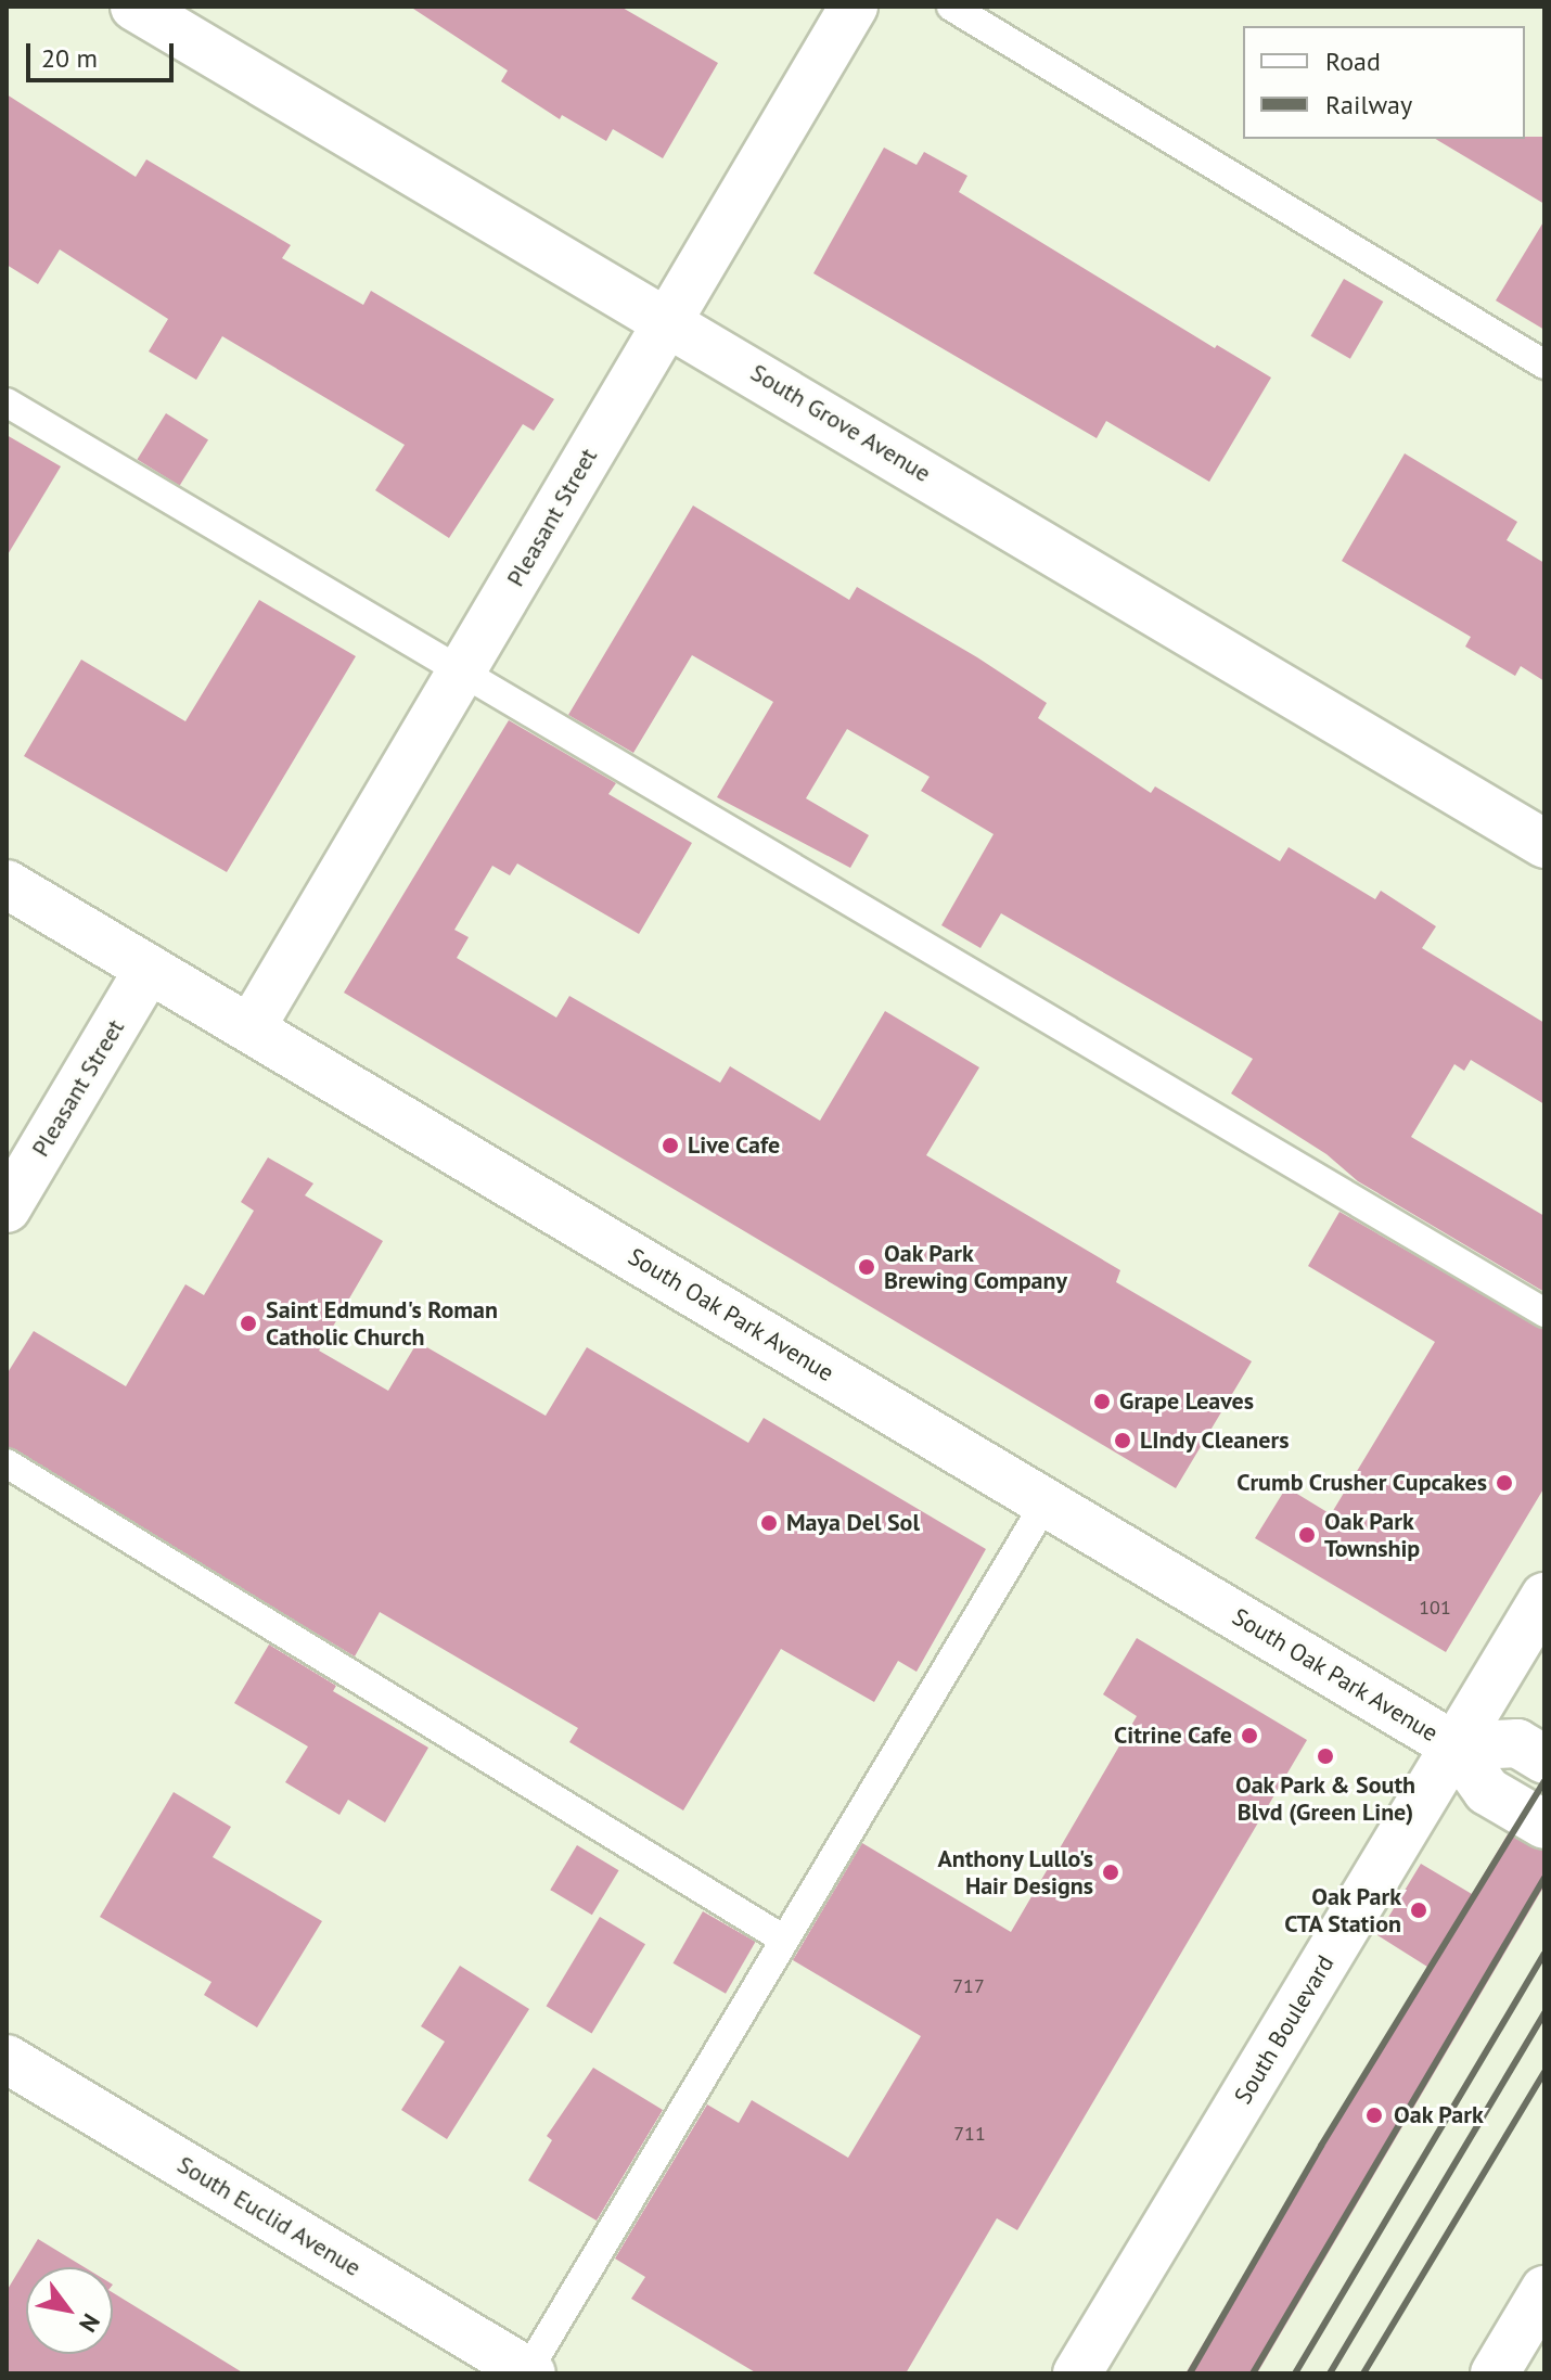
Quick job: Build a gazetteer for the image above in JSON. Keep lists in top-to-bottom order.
{
  "streets": {
    "street": [
      "South Grove Avenue",
      "Pleasant Street",
      "South Oak Park Avenue",
      "South Boulevard",
      "South Euclid Avenue"
    ]
  },
  "crossings": [
    ["South Grove Avenue", "Pleasant Street"],
    ["Pleasant Street", "South Oak Park Avenue"],
    ["South Oak Park Avenue", "South Boulevard"]
  ],
  "places": [
    "Live Cafe",
    "Oak Park Brewing Company",
    "Saint Edmund's Roman Catholic Church",
    "Grape Leaves",
    "LIndy Cleaners",
    "Crumb Crusher Cupcakes",
    "Maya Del Sol",
    "Oak Park Township",
    "Citrine Cafe",
    "Oak Park & South Blvd (Green Line)",
    "Anthony Lullo's Hair Designs",
    "Oak Park CTA Station",
    "Oak Park"
  ],
  "house_numbers": ["101", "717", "711"],
  "legend": ["Road", "Railway"],
  "scale_bar": "20 m",
  "north": "bottom right"
}
